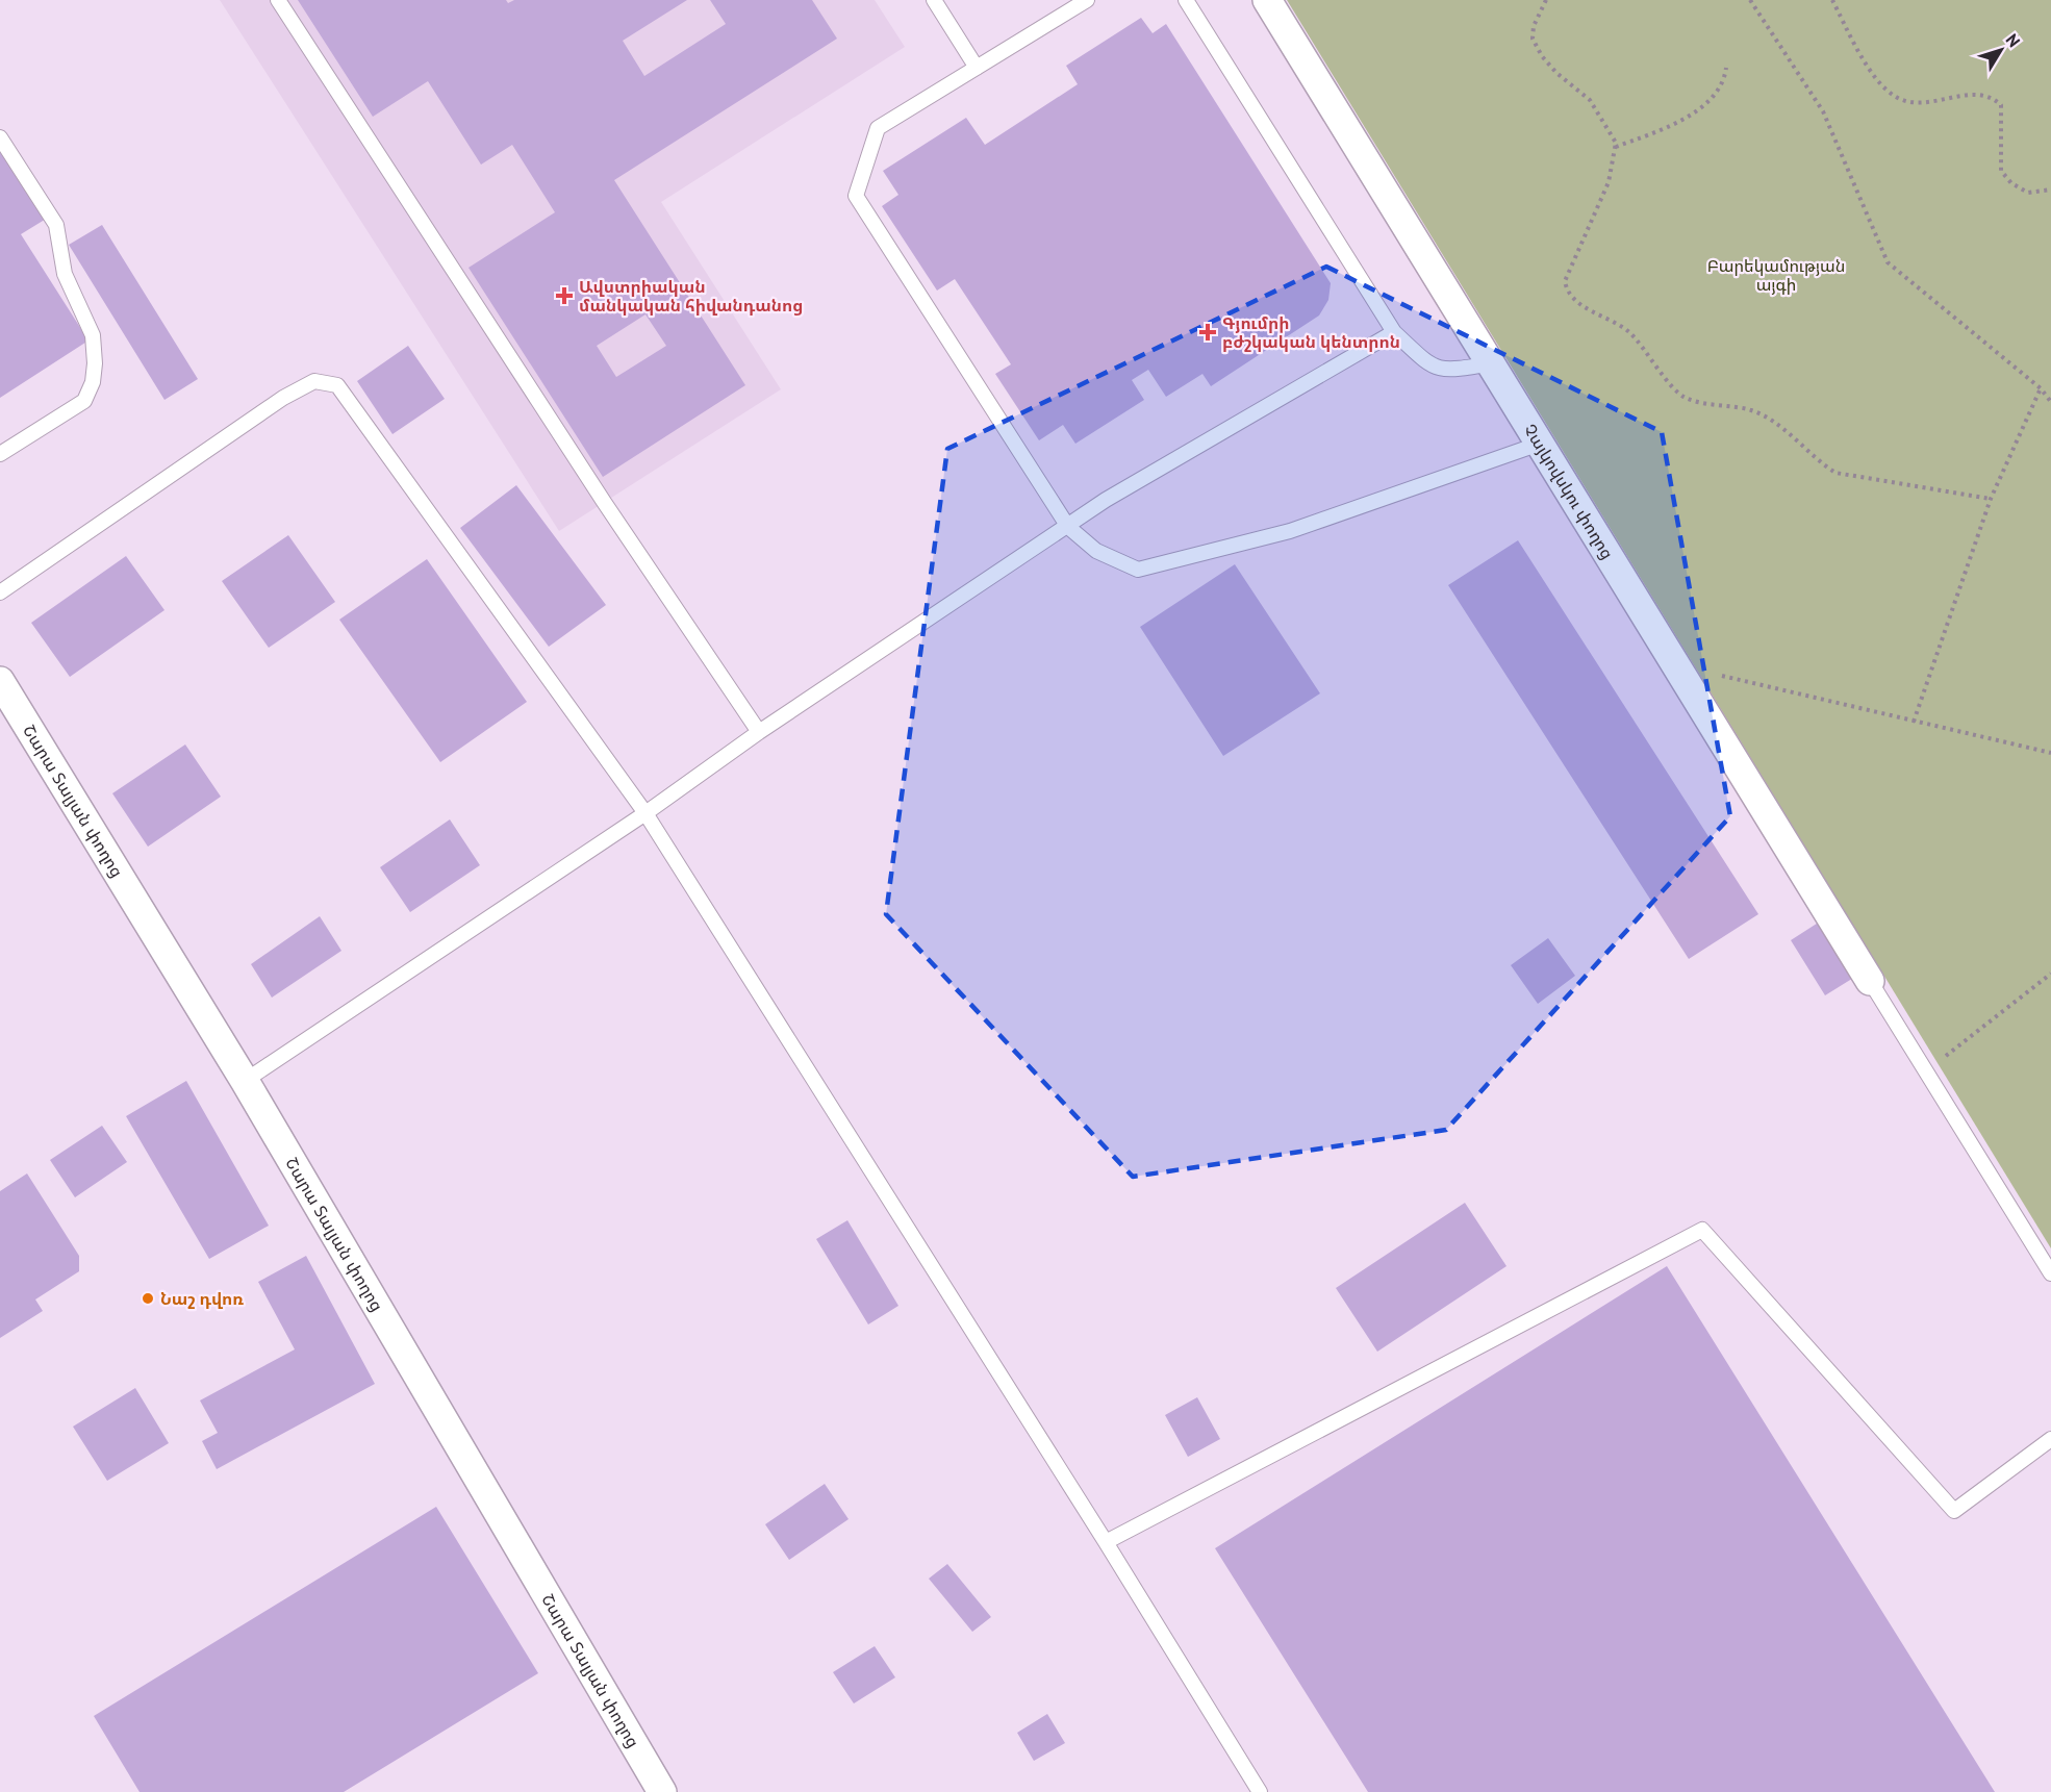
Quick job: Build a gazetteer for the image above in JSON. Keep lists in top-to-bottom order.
{
  "streets": {
    "street": ["Չայկովսկու փողոց", "Շարա Տալյան փողոց"]
  },
  "parks": ["Բարեկամության այգի"],
  "places": {
    "health": ["Ավստրիական մանկական հիվանդանոց", "Գյումրի բժշկական կենտրոն"],
    "other": ["Նաշ դվոռ"]
  },
  "north": "top right"
}
